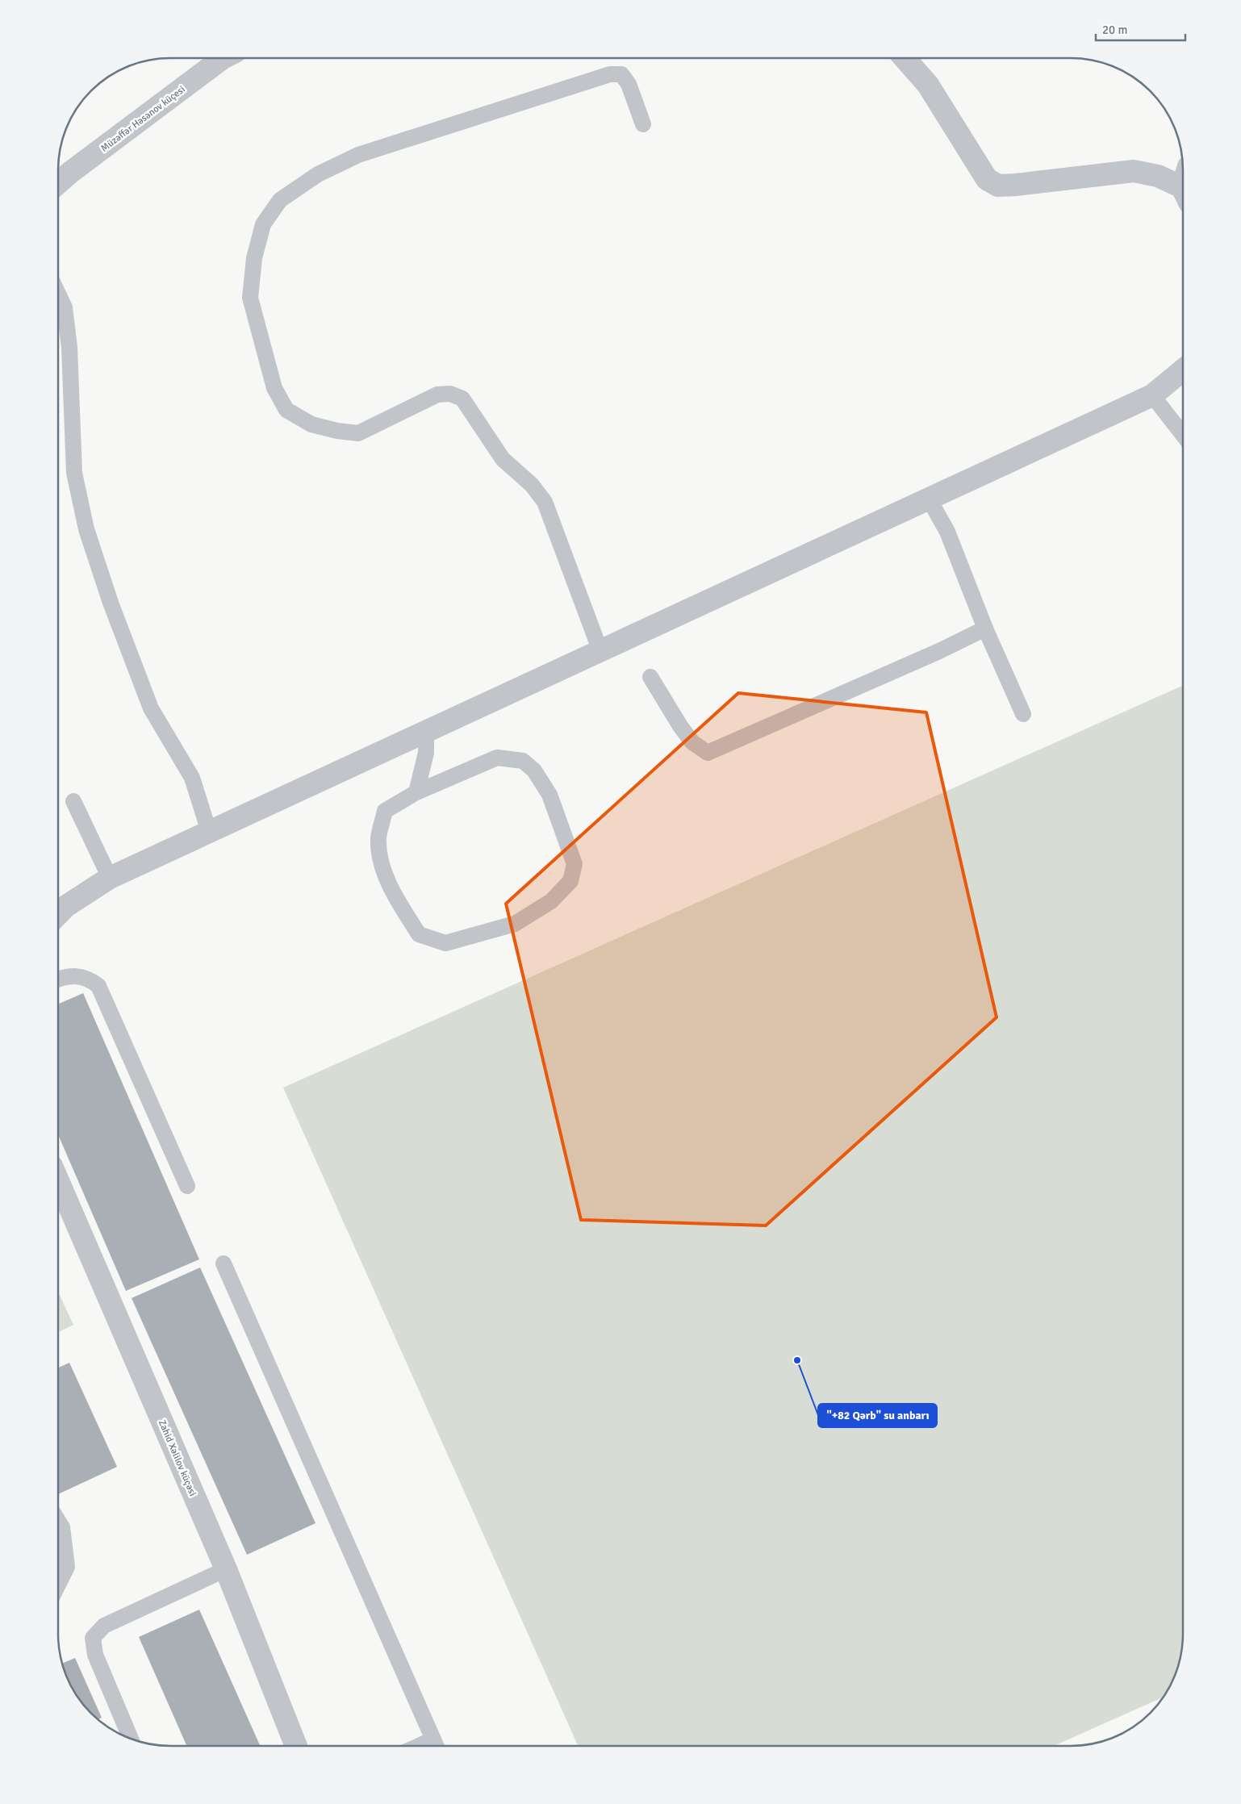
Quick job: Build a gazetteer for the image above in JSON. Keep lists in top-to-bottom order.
{
  "streets": {
    "street": ["Müzəffər Həsənov küçesi", "Zahid Xəlilov küçəsi"]
  },
  "places": ["\"+82 Qərb\" su anbarı"],
  "scale_bar": "20 m"
}
